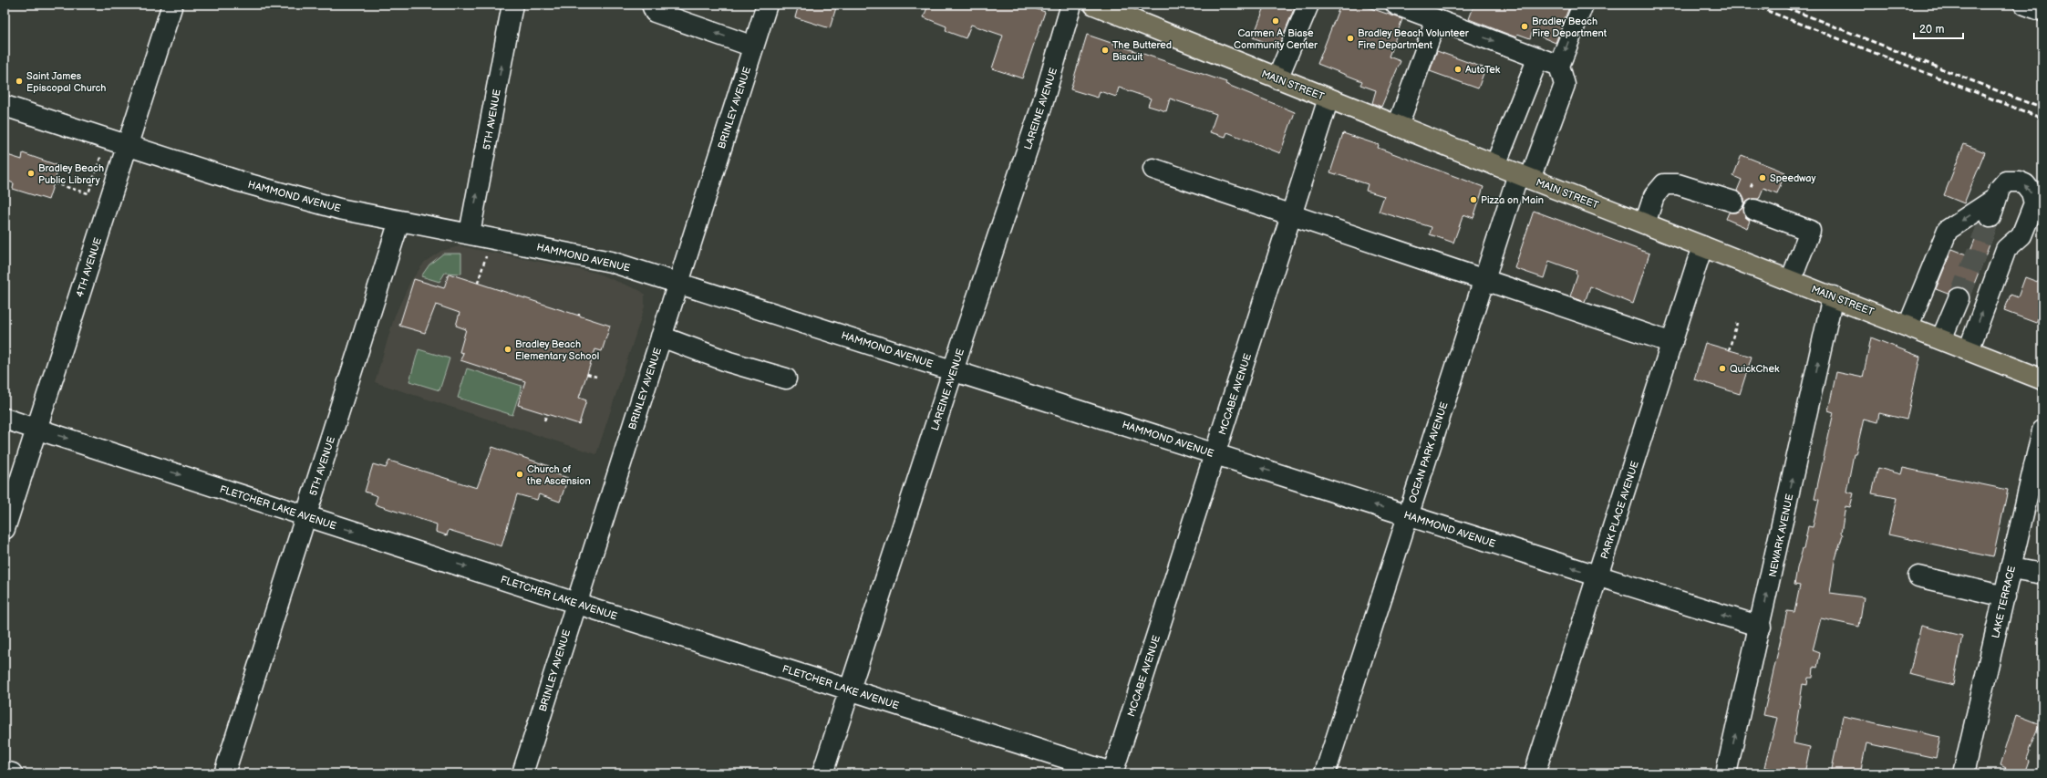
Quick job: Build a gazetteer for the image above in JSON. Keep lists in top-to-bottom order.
{
  "streets": {
    "main road": ["MAIN STREET"],
    "street": [
      "BRINLEY AVENUE",
      "LAREINE AVENUE",
      "5TH AVENUE",
      "HAMMOND AVENUE",
      "4TH AVENUE",
      "MCCABE AVENUE",
      "OCEAN PARK AVENUE",
      "FLETCHER LAKE AVENUE",
      "PARK PLACE AVENUE",
      "NEWARK AVENUE",
      "LAKE TERRACE"
    ]
  },
  "crossings": [
    ["MAIN STREET", "MCCABE AVENUE"],
    ["MAIN STREET", "OCEAN PARK AVENUE"],
    ["MAIN STREET", "PARK PLACE AVENUE"],
    ["MAIN STREET", "NEWARK AVENUE"],
    ["BRINLEY AVENUE", "HAMMOND AVENUE"],
    ["BRINLEY AVENUE", "FLETCHER LAKE AVENUE"],
    ["LAREINE AVENUE", "HAMMOND AVENUE"],
    ["LAREINE AVENUE", "FLETCHER LAKE AVENUE"],
    ["5TH AVENUE", "HAMMOND AVENUE"],
    ["5TH AVENUE", "FLETCHER LAKE AVENUE"],
    ["HAMMOND AVENUE", "4TH AVENUE"],
    ["HAMMOND AVENUE", "MCCABE AVENUE"],
    ["HAMMOND AVENUE", "OCEAN PARK AVENUE"],
    ["HAMMOND AVENUE", "PARK PLACE AVENUE"],
    ["HAMMOND AVENUE", "NEWARK AVENUE"],
    ["4TH AVENUE", "FLETCHER LAKE AVENUE"],
    ["MCCABE AVENUE", "FLETCHER LAKE AVENUE"]
  ],
  "one_way": ["FLETCHER LAKE AVENUE", "NEWARK AVENUE"],
  "places": [
    "Carmen A. Biase Community Center",
    "Bradley Beach Fire Department",
    "Bradley Beach Volunteer Fire Department",
    "The Buttered Biscuit",
    "AutoTek",
    "Saint James Episcopal Church",
    "Bradley Beach Public Library",
    "Speedway",
    "Pizza on Main",
    "Bradley Beach Elementary School",
    "QuickChek",
    "Church of the Ascension"
  ],
  "scale_bar": "20 m"
}
